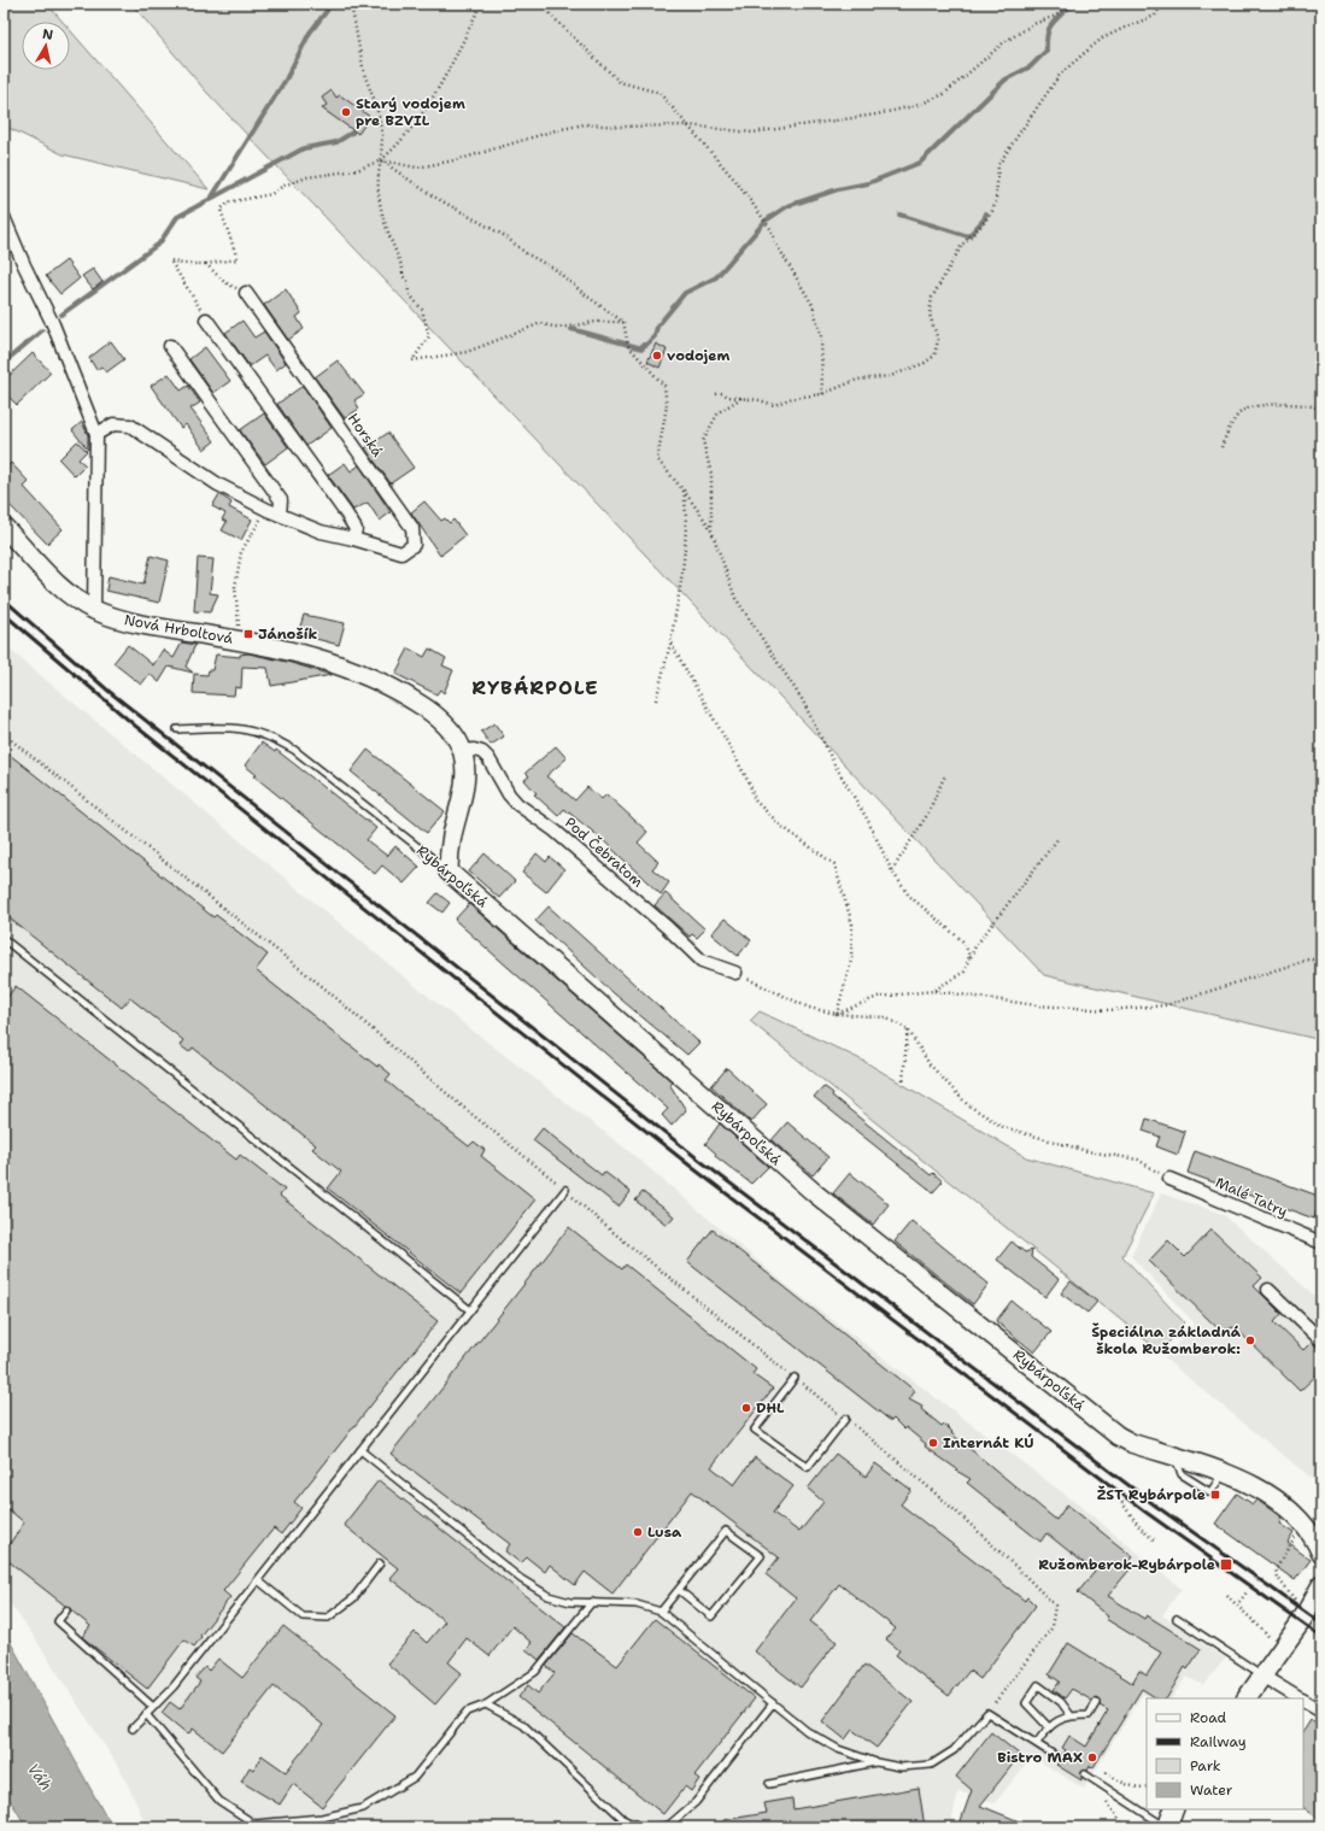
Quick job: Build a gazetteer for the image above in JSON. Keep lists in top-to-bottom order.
{
  "streets": {
    "street": [
      "Horská",
      "Nová Hrboltová",
      "Pod Čebratom",
      "Rybárpoľská",
      "Malé Tatry"
    ]
  },
  "crossings": [
    ["Nová Hrboltová", "Pod Čebratom"],
    ["Nová Hrboltová", "Rybárpoľská"]
  ],
  "districts": ["RYBÁRPOLE"],
  "water": ["Váh"],
  "places": {
    "other": [
      "Starý vodojem pre BZVIL",
      "vodojem",
      "Špeciálna základná škola Ružomberok:",
      "DHL",
      "Internát KÚ",
      "Lusa",
      "Bistro MAX"
    ],
    "transit": ["Jánošík", "ŽST Rybárpole", "Ružomberok-Rybárpole"]
  },
  "legend": [
    "Road",
    "Railway",
    "Park",
    "Water"
  ],
  "north": "top"
}
